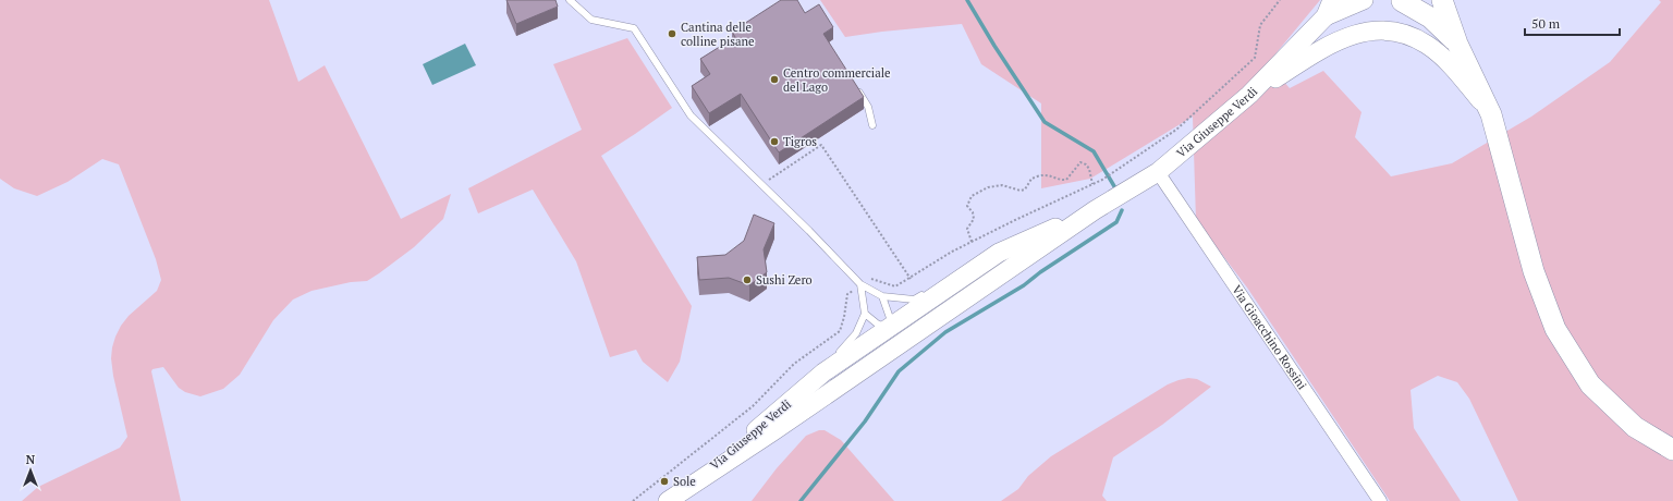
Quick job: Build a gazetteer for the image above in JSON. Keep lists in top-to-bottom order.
{
  "streets": {
    "main road": ["Via Giuseppe Verdi"],
    "street": ["Via Gioacchino Rossini"]
  },
  "crossings": [
    ["Via Giuseppe Verdi", "Via Gioacchino Rossini"]
  ],
  "places": [
    "Cantina delle colline pisane",
    "Centro commerciale del Lago",
    "Tigros",
    "Sushi Zero",
    "Sole"
  ],
  "scale_bar": "50 m",
  "north": "top"
}
